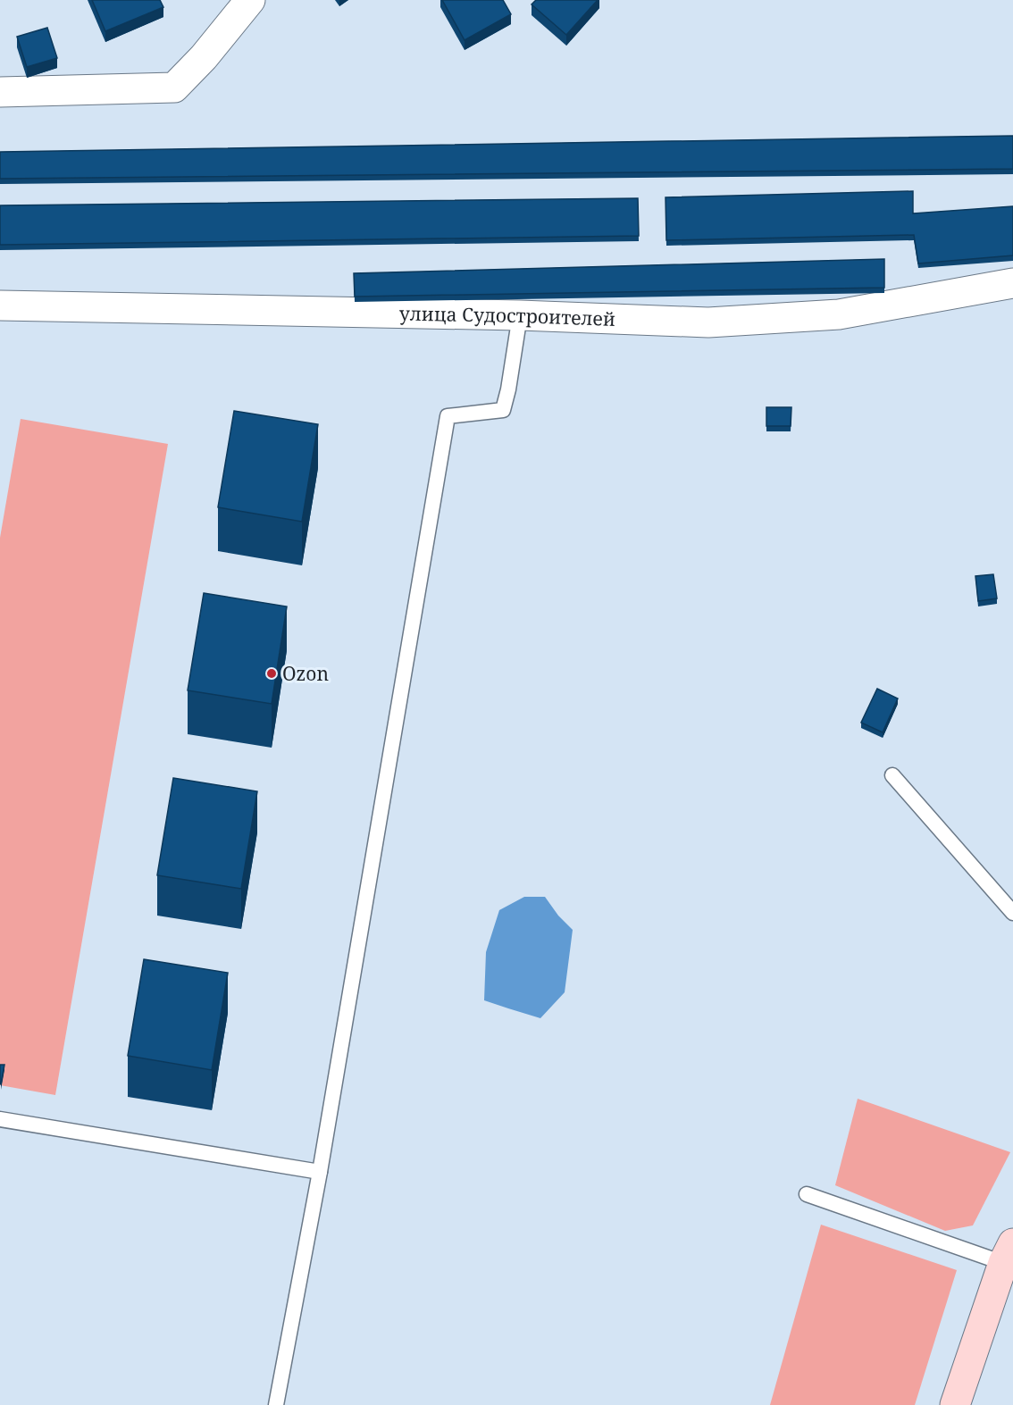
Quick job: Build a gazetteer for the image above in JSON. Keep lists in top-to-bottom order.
{
  "streets": {
    "street": ["улица Судостроителей"]
  },
  "places": ["Ozon"]
}
